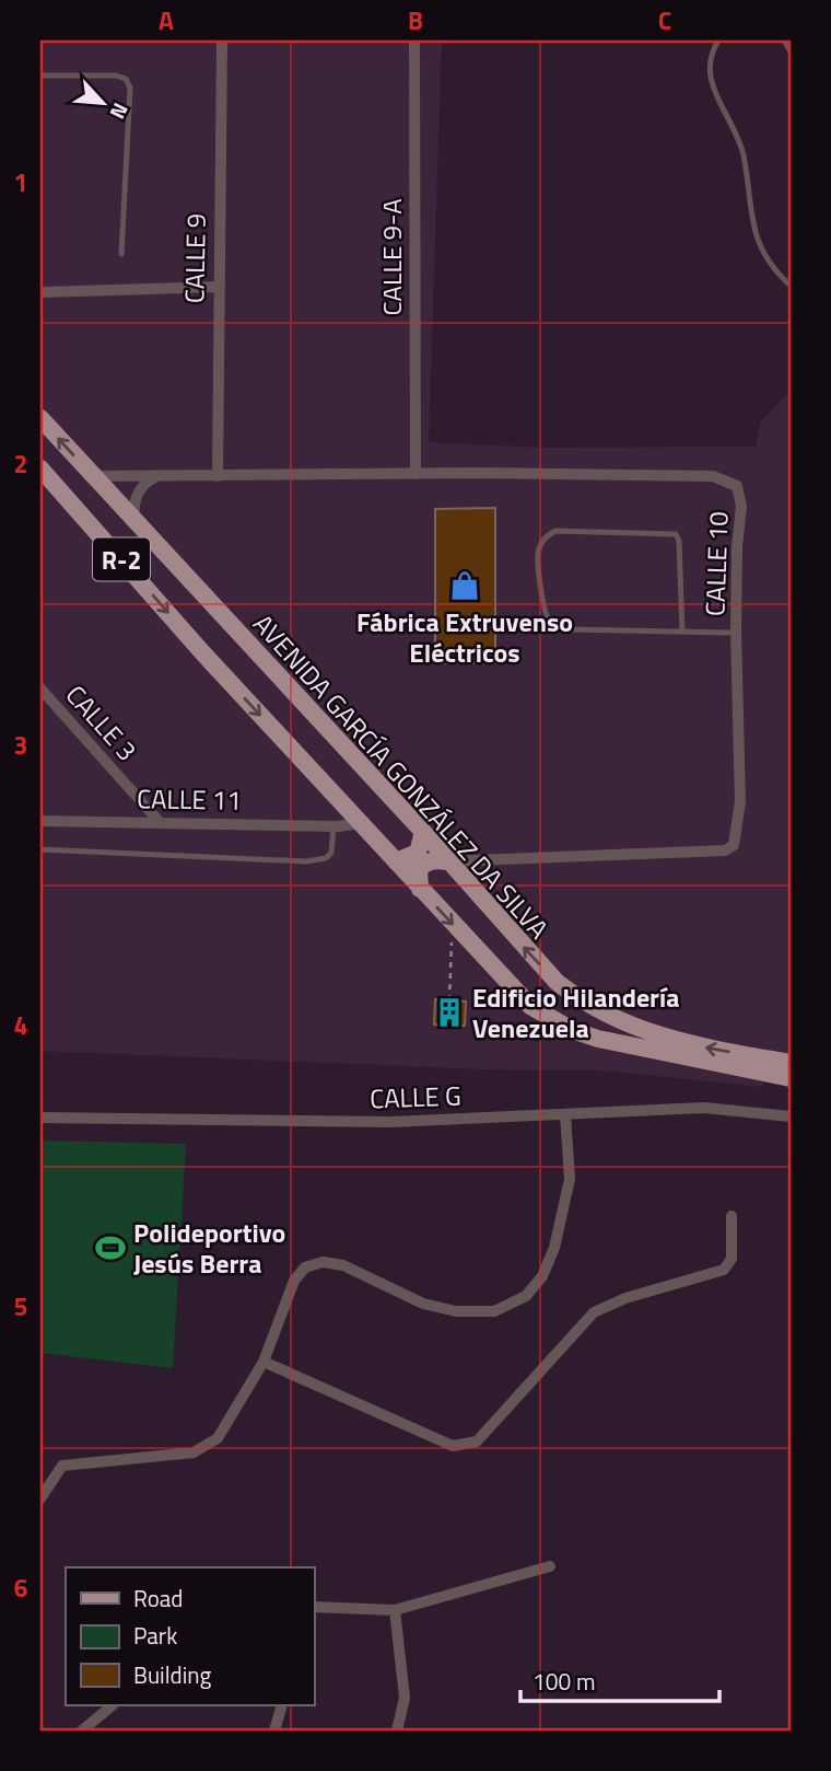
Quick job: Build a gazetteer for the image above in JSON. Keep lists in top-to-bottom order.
{
  "streets": {
    "main road": ["R-2", "AVENIDA GARCÍA GONZÁLEZ DA SILVA"],
    "street": [
      "CALLE 9-A",
      "CALLE 9",
      "CALLE 10",
      "CALLE 3",
      "CALLE 11",
      "CALLE G"
    ]
  },
  "crossings": [
    ["CALLE 9-A", "CALLE 10"],
    ["CALLE 9", "CALLE 10"],
    ["R-2", "CALLE 11"],
    ["CALLE 10", "AVENIDA GARCÍA GONZÁLEZ DA SILVA"],
    ["CALLE 3", "CALLE 11"]
  ],
  "places": {
    "shop": ["Fábrica Extruvenso Eléctricos"],
    "building": ["Edificio Hilandería Venezuela"],
    "sports": ["Polideportivo Jesús Berra"]
  },
  "legend": ["Road", "Park", "Building"],
  "scale_bar": "100 m",
  "north": "bottom right",
  "grid": {
    "columns": ["A", "B", "C"],
    "rows": [
      "1",
      "2",
      "3",
      "4",
      "5",
      "6"
    ]
  }
}
